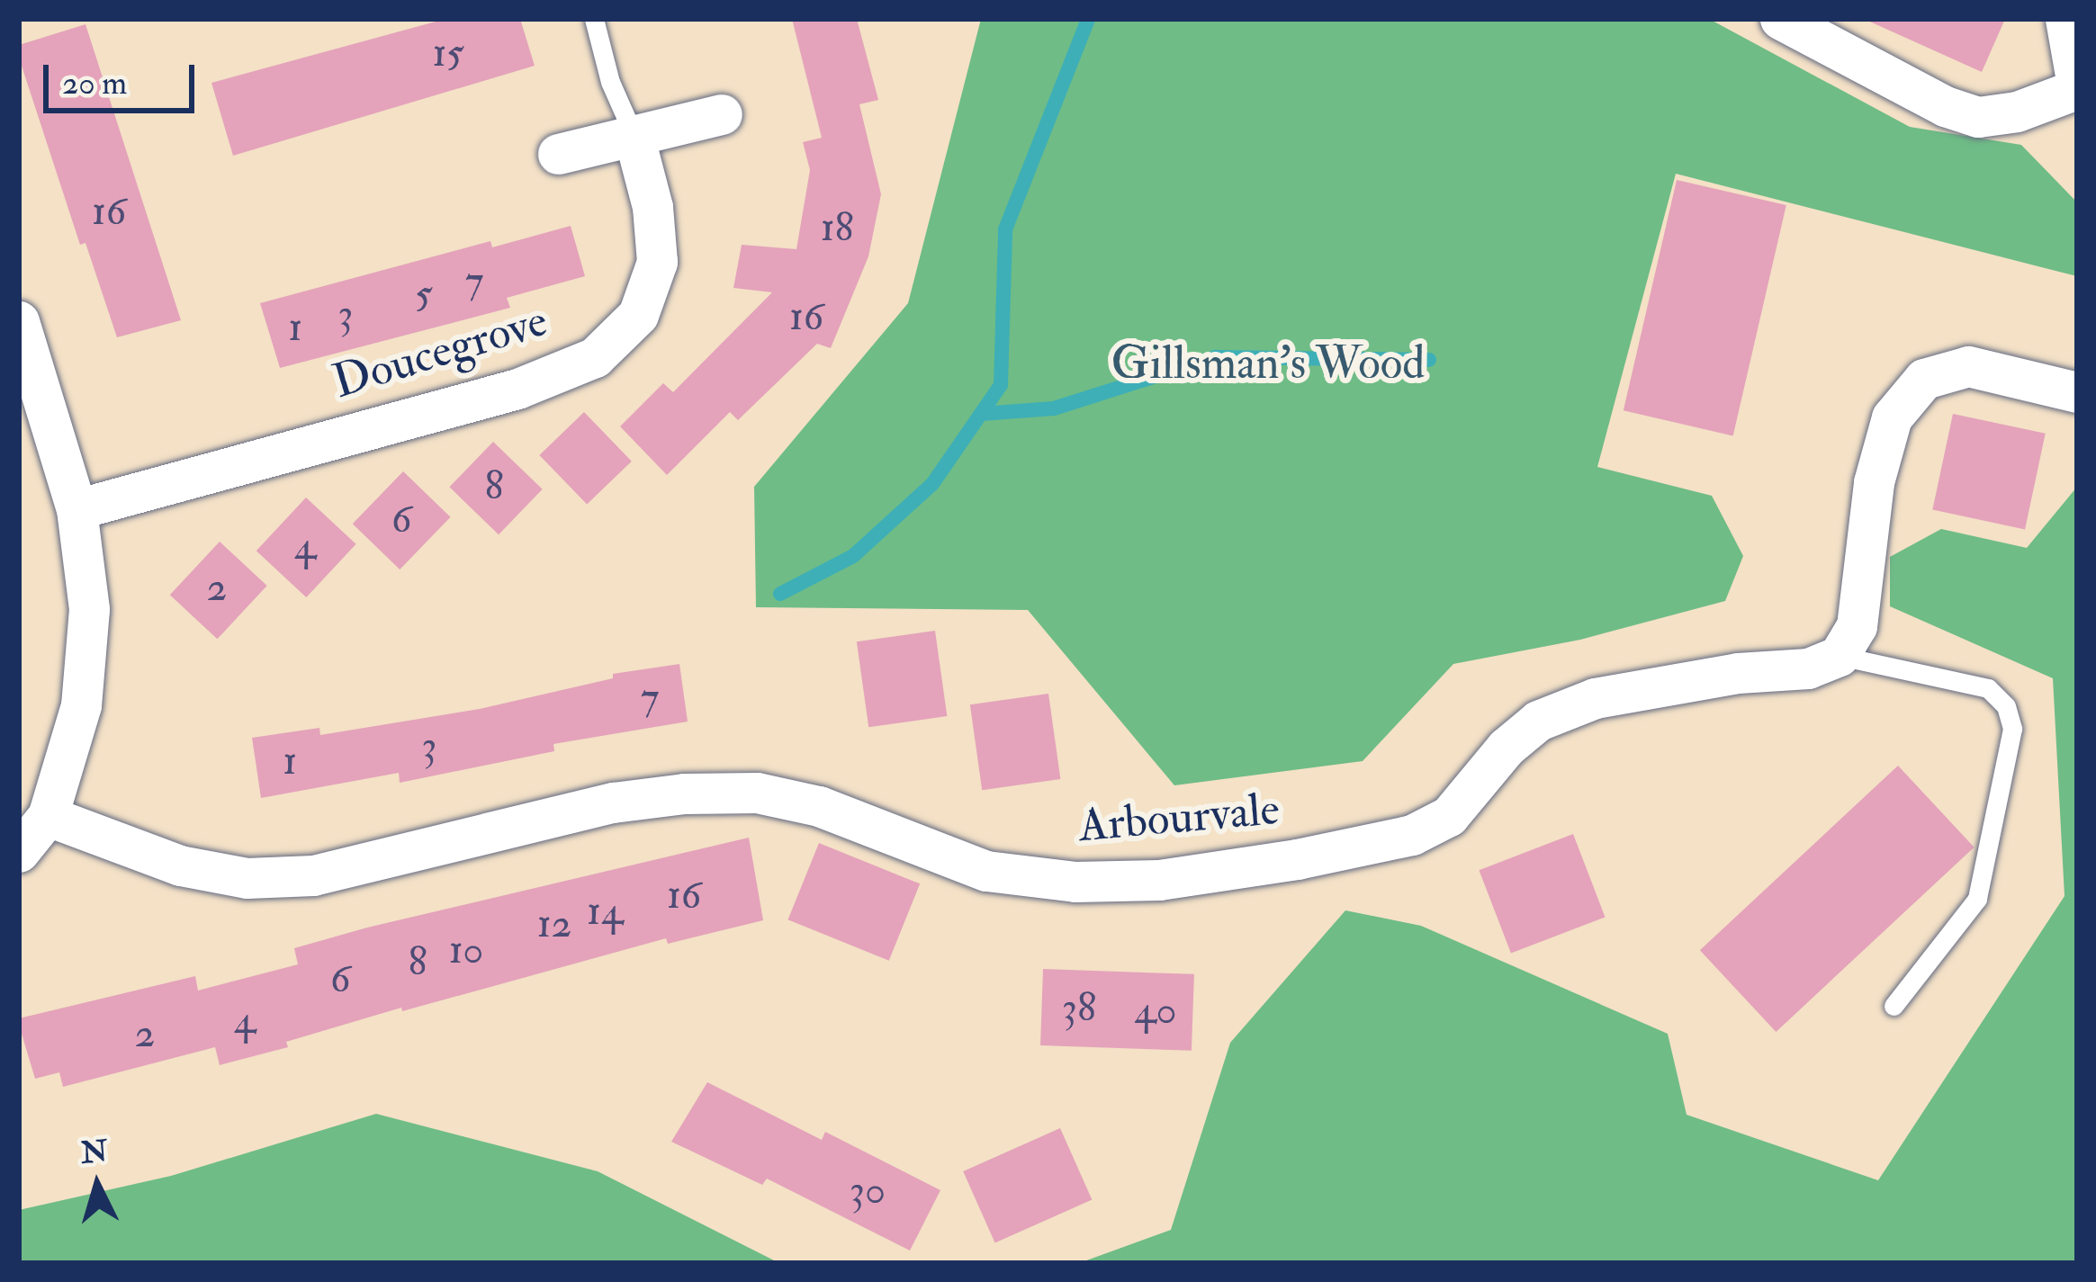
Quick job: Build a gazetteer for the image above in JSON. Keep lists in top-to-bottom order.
{
  "streets": {
    "street": ["Doucegrove", "Arbourvale"]
  },
  "parks": ["Gillsman's Wood"],
  "house_numbers": [
    "15",
    "16",
    "18",
    "7",
    "5",
    "3",
    "16",
    "1",
    "8",
    "6",
    "4",
    "2",
    "7",
    "3",
    "1",
    "16",
    "14",
    "12",
    "10",
    "8",
    "6",
    "38",
    "40",
    "4",
    "2",
    "30"
  ],
  "scale_bar": "20 m",
  "north": "top"
}
